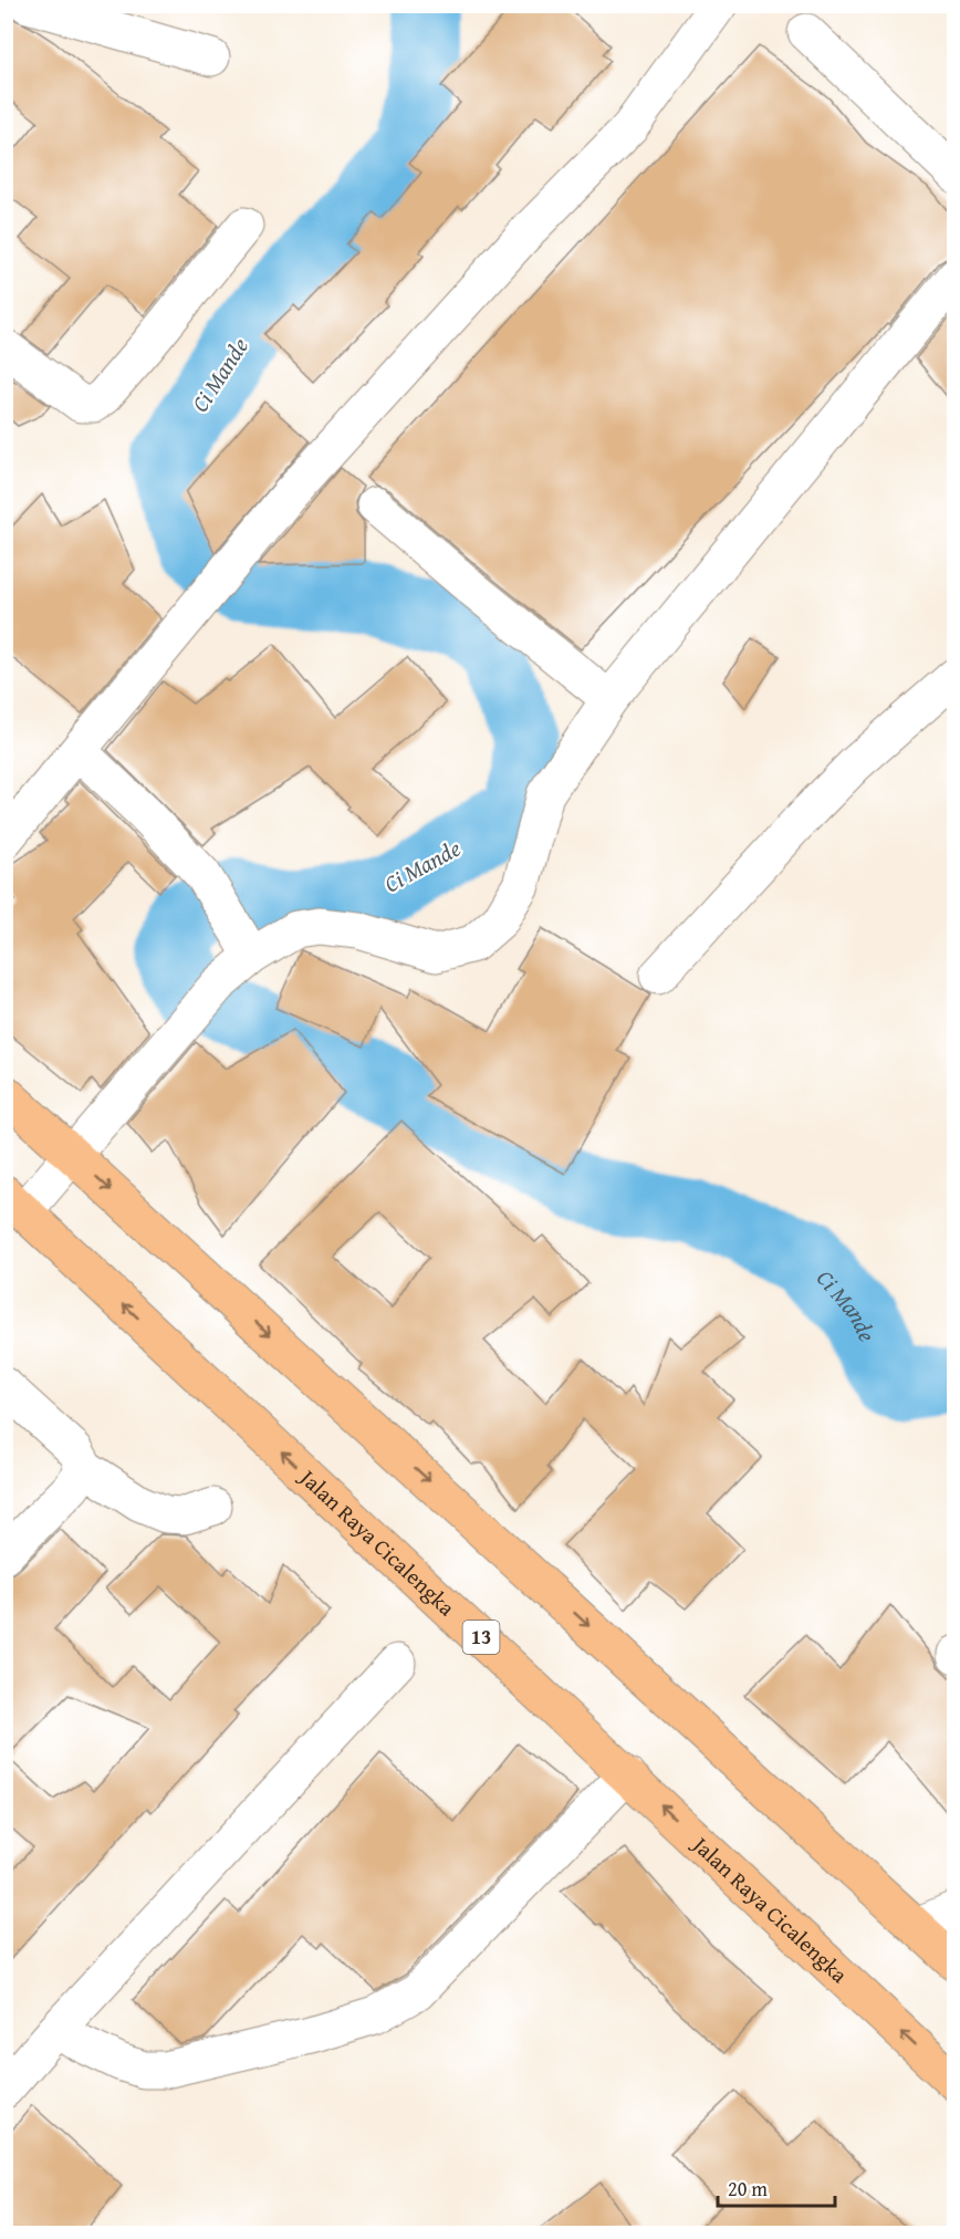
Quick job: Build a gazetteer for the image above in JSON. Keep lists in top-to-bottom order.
{
  "streets": {
    "highway": ["Jalan Raya Cicalengka", "13"]
  },
  "water": ["Ci Mande"],
  "scale_bar": "20 m"
}
